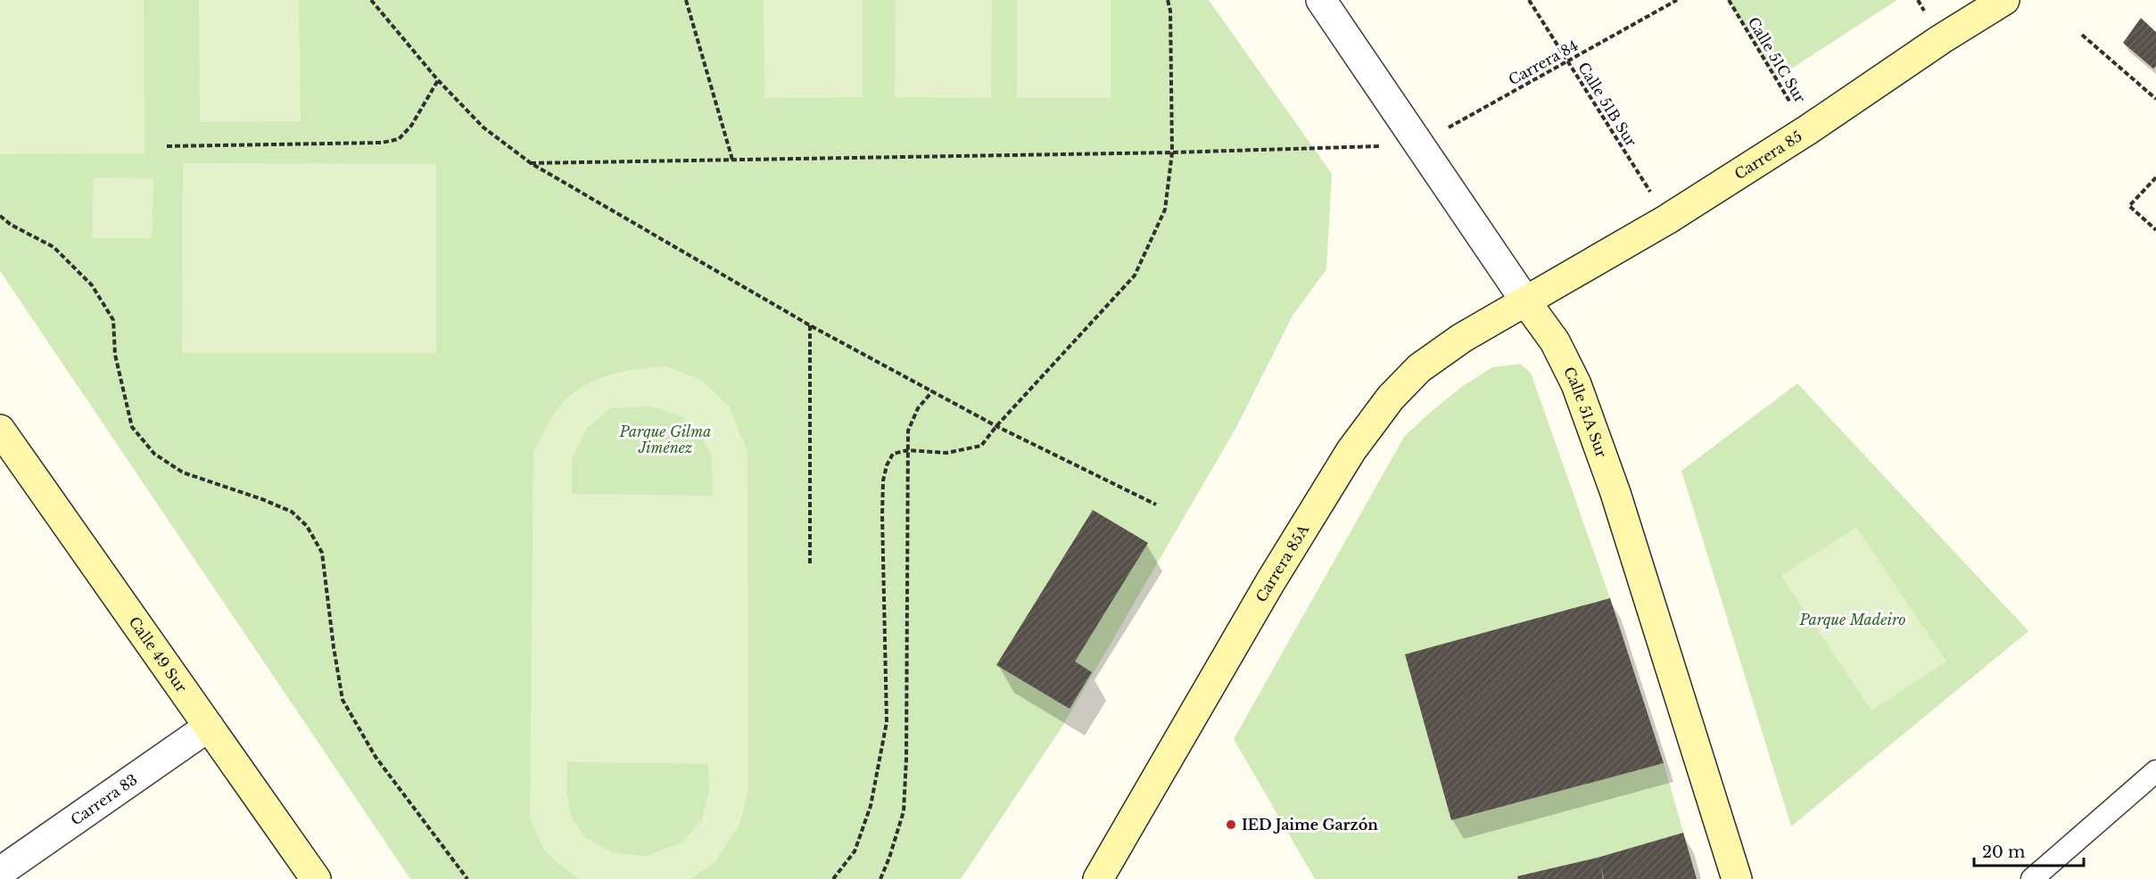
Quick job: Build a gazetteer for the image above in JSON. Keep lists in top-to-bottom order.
{
  "streets": {
    "street": [
      "Carrera 85",
      "Calle 51A Sur",
      "Carrera 85A",
      "Calle 49 Sur",
      "Carrera 83"
    ],
    "path": ["Calle 51C Sur", "Carrera 84", "Calle 51B Sur"]
  },
  "crossings": [
    ["Calle 51C Sur", "Carrera 85"],
    ["Carrera 84", "Calle 51B Sur"],
    ["Carrera 84", "Calle 51A Sur"],
    ["Calle 51B Sur", "Carrera 85"],
    ["Carrera 85", "Calle 51A Sur"],
    ["Carrera 85", "Carrera 85A"],
    ["Calle 51A Sur", "Carrera 85A"],
    ["Calle 49 Sur", "Carrera 83"]
  ],
  "parks": ["Parque Gilma Jiménez", "Parque Madeiro"],
  "places": ["IED Jaime Garzón"],
  "scale_bar": "20 m"
}
